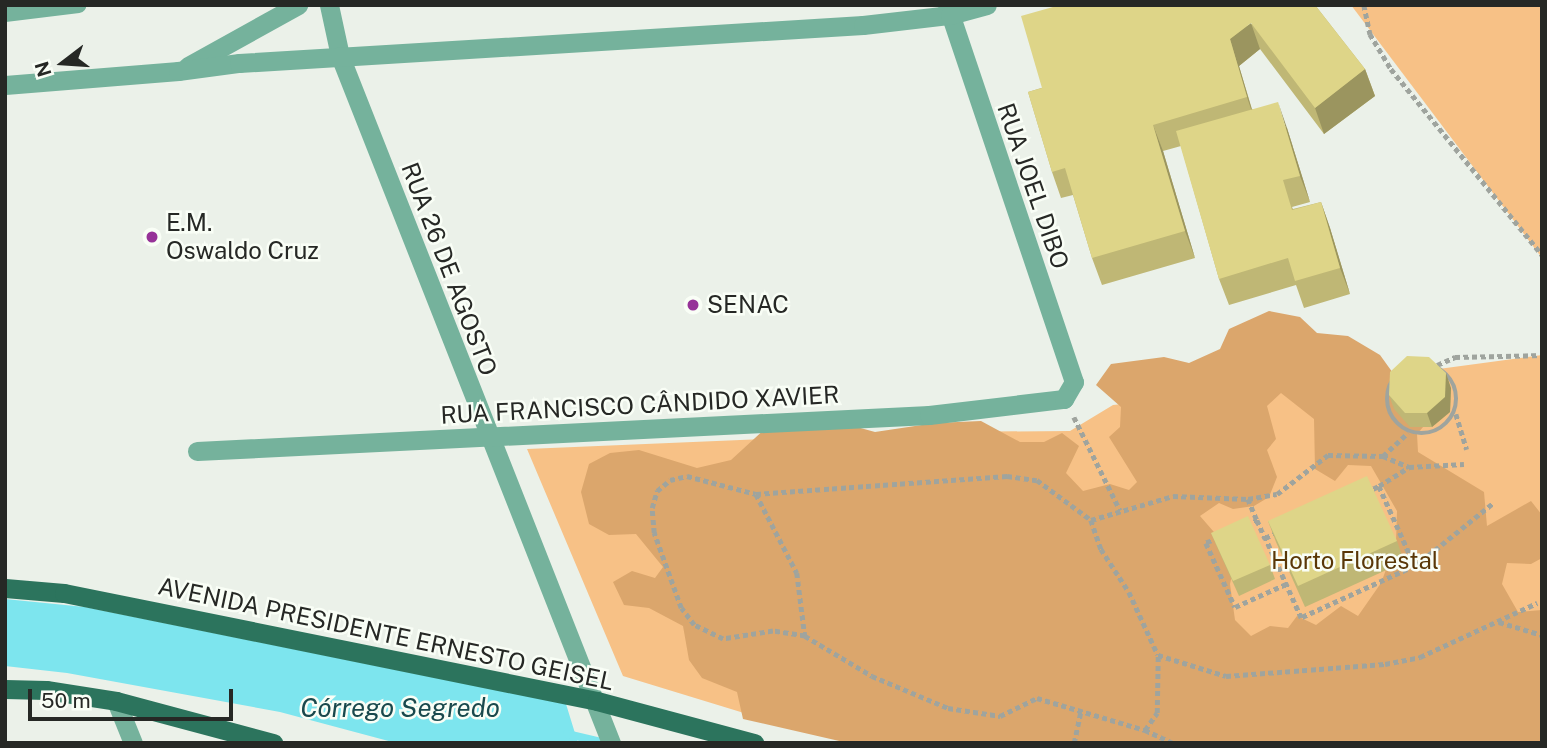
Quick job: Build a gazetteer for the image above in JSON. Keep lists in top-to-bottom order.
{
  "streets": {
    "main road": ["AVENIDA PRESIDENTE ERNESTO GEISEL"],
    "street": ["RUA JOEL DIBO", "RUA 26 DE AGOSTO", "RUA FRANCISCO CÂNDIDO XAVIER"]
  },
  "crossings": [
    ["RUA JOEL DIBO", "RUA FRANCISCO CÂNDIDO XAVIER"],
    ["RUA 26 DE AGOSTO", "RUA FRANCISCO CÂNDIDO XAVIER"],
    ["RUA 26 DE AGOSTO", "AVENIDA PRESIDENTE ERNESTO GEISEL"]
  ],
  "water": ["Córrego Segredo"],
  "parks": ["Horto Florestal"],
  "places": ["E.M. Oswaldo Cruz", "SENAC"],
  "scale_bar": "50 m",
  "north": "left"
}
